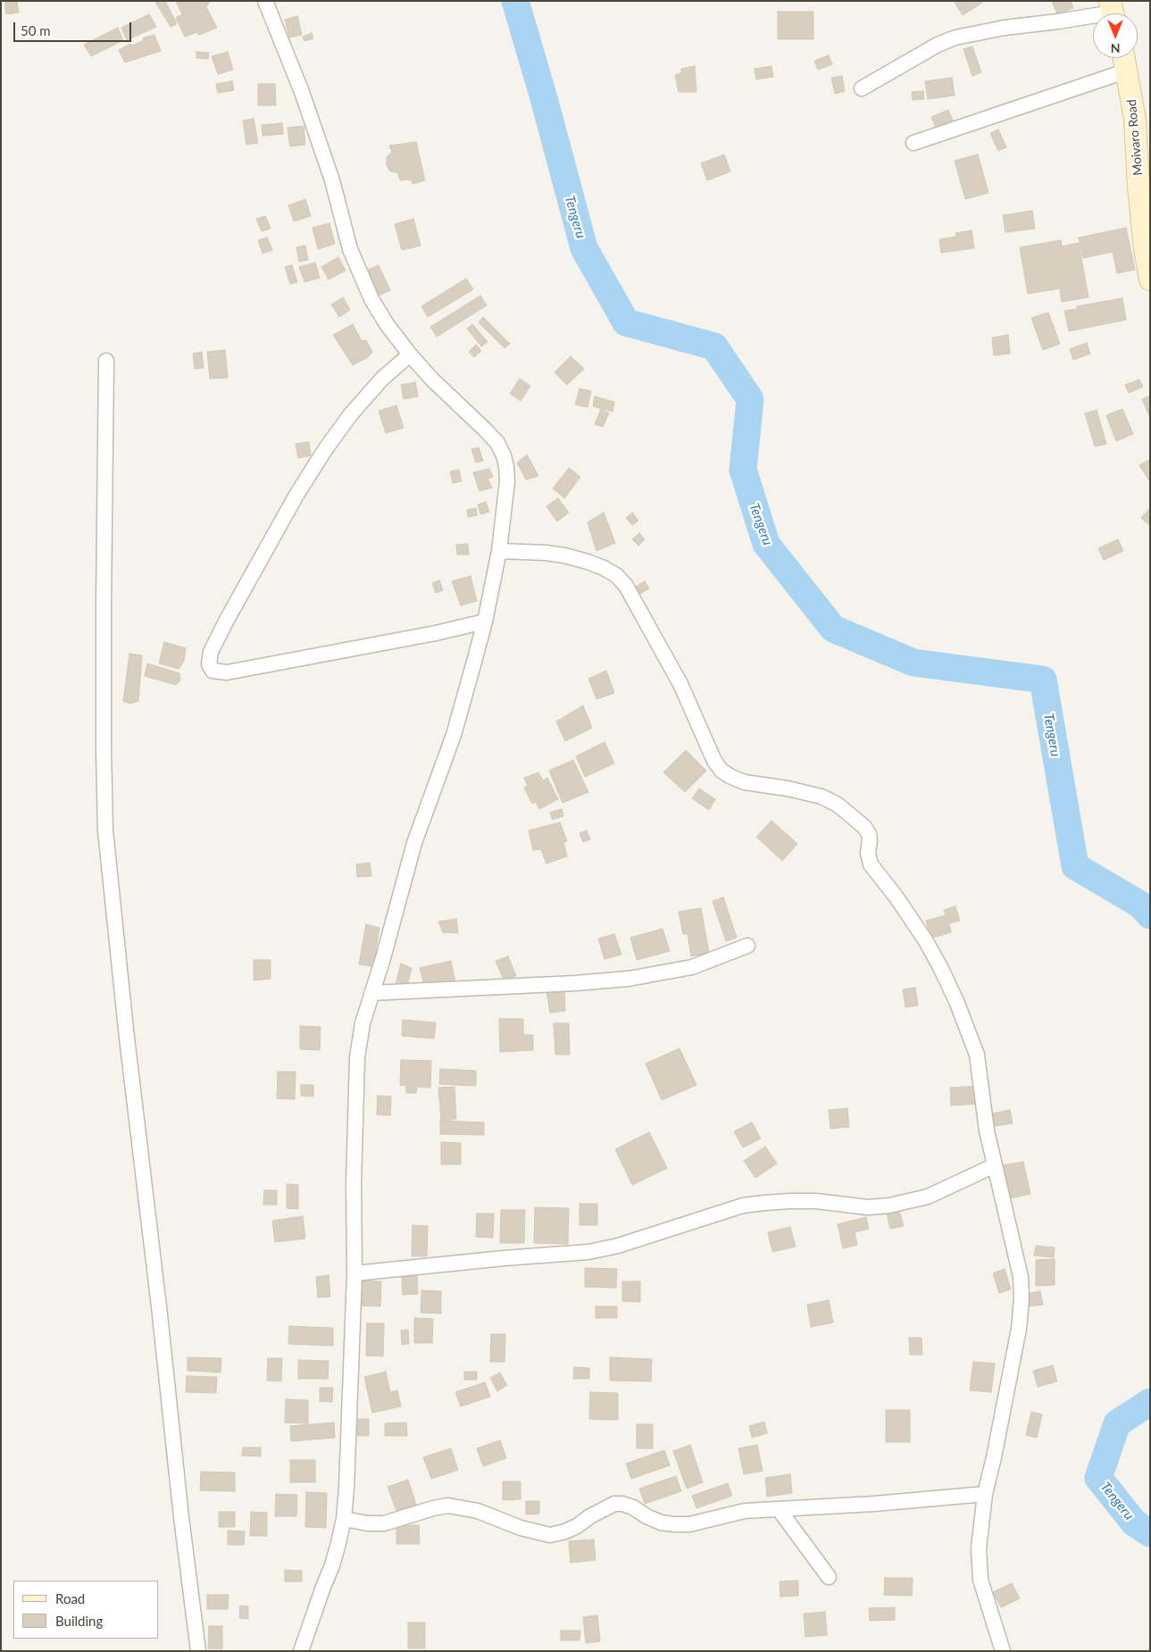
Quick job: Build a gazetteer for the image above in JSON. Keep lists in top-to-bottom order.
{
  "streets": {
    "street": ["Moivaro Road"]
  },
  "water": ["Tengeru"],
  "legend": ["Road", "Building"],
  "scale_bar": "50 m",
  "north": "bottom"
}
